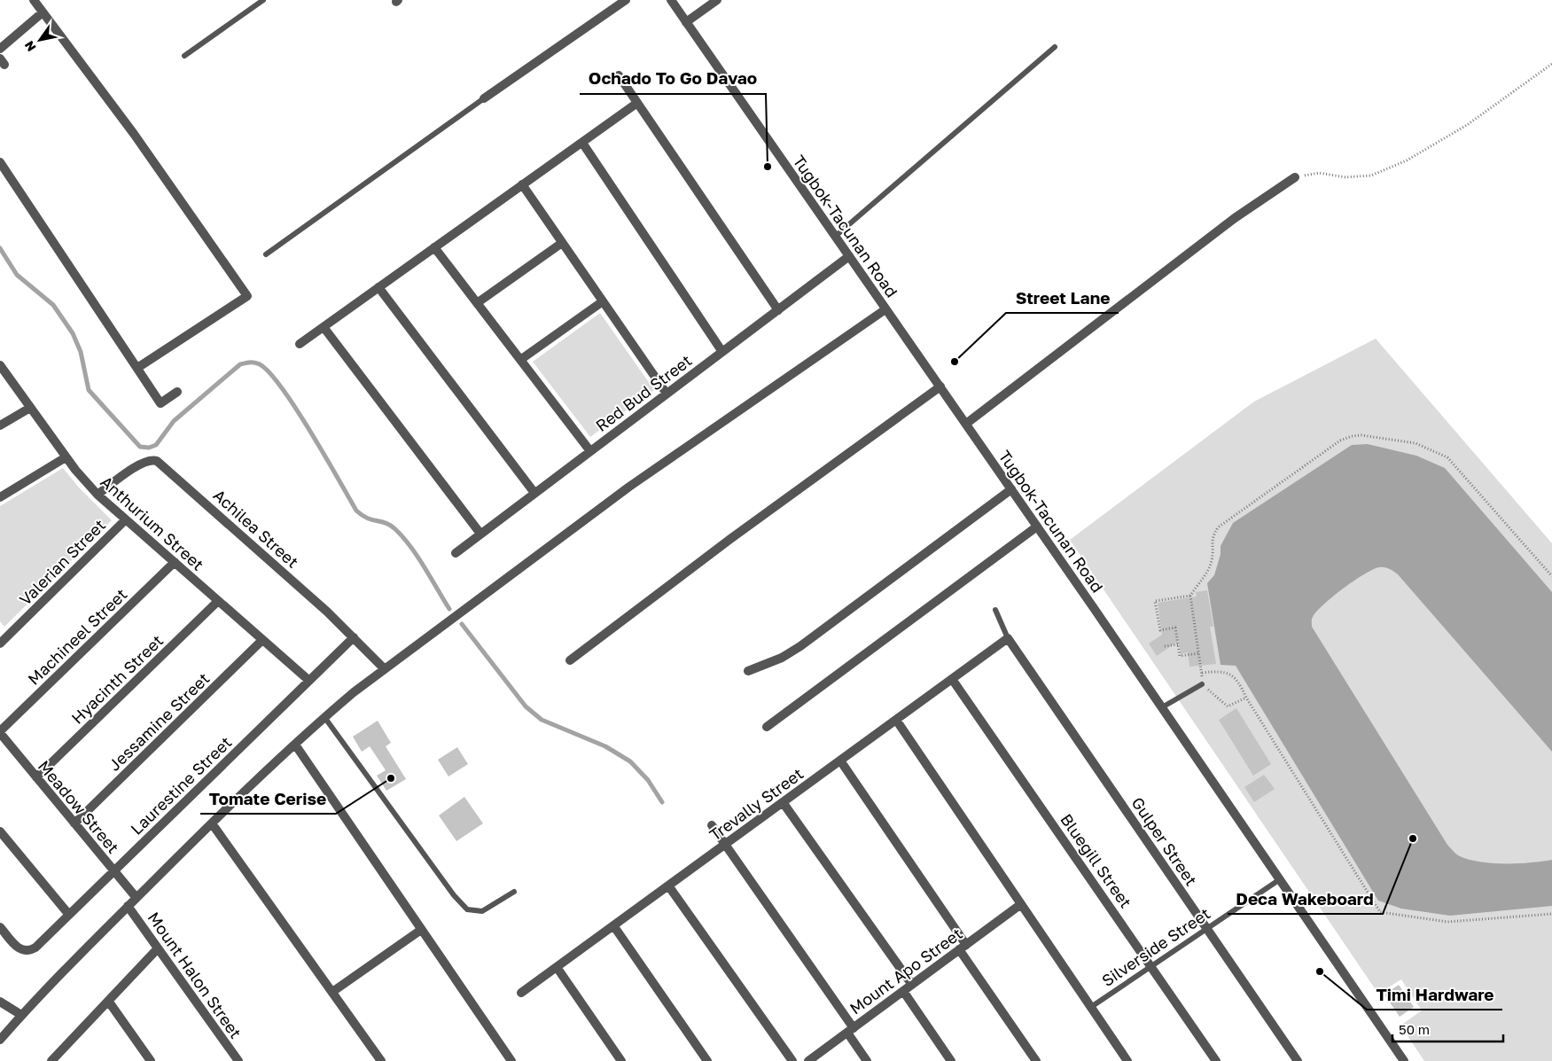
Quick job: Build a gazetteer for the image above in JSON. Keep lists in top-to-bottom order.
{
  "streets": {
    "street": [
      "Tugbok-Tacunan Road",
      "Red Bud Street",
      "Anthurium Street",
      "Achilea Street",
      "Valerian Street",
      "Machineel Street",
      "Hyacinth Street",
      "Jessamine Street",
      "Laurestine Street",
      "Trevally Street",
      "Meadow Street",
      "Gulper Street",
      "Bluegill Street",
      "Mount Apo Street",
      "Mount Halon Street"
    ],
    "lane": ["Silverside Street"]
  },
  "crossings": [
    ["Tugbok-Tacunan Road", "Red Bud Street"],
    ["Tugbok-Tacunan Road", "Silverside Street"],
    ["Anthurium Street", "Achilea Street"],
    ["Anthurium Street", "Valerian Street"],
    ["Anthurium Street", "Machineel Street"],
    ["Anthurium Street", "Hyacinth Street"],
    ["Anthurium Street", "Jessamine Street"],
    ["Anthurium Street", "Laurestine Street"],
    ["Achilea Street", "Laurestine Street"],
    ["Machineel Street", "Meadow Street"],
    ["Hyacinth Street", "Meadow Street"],
    ["Jessamine Street", "Meadow Street"],
    ["Laurestine Street", "Meadow Street"],
    ["Trevally Street", "Gulper Street"],
    ["Trevally Street", "Bluegill Street"],
    ["Gulper Street", "Silverside Street"],
    ["Bluegill Street", "Silverside Street"]
  ],
  "places": [
    "Ochado To Go Davao",
    "Street Lane",
    "Tomate Cerise",
    "Deca Wakeboard",
    "Timi Hardware"
  ],
  "scale_bar": "50 m",
  "north": "bottom left"
}
